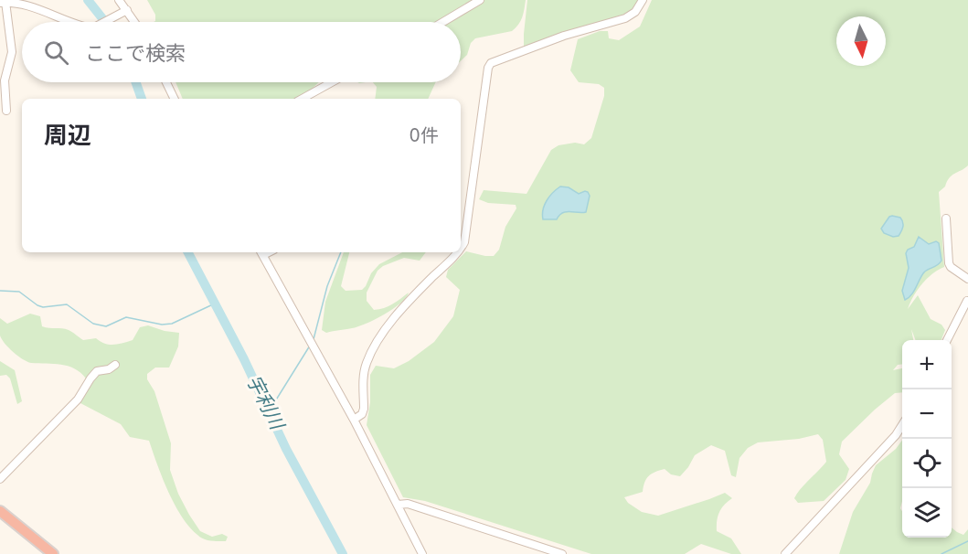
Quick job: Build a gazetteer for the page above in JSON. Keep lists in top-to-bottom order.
{
  "water": ["宇利川"],
  "north": "bottom",
  "page": {
    "search": "ここで検索",
    "heading": ["周辺", "0件"],
    "map_buttons": ["+", "−"]
  }
}
